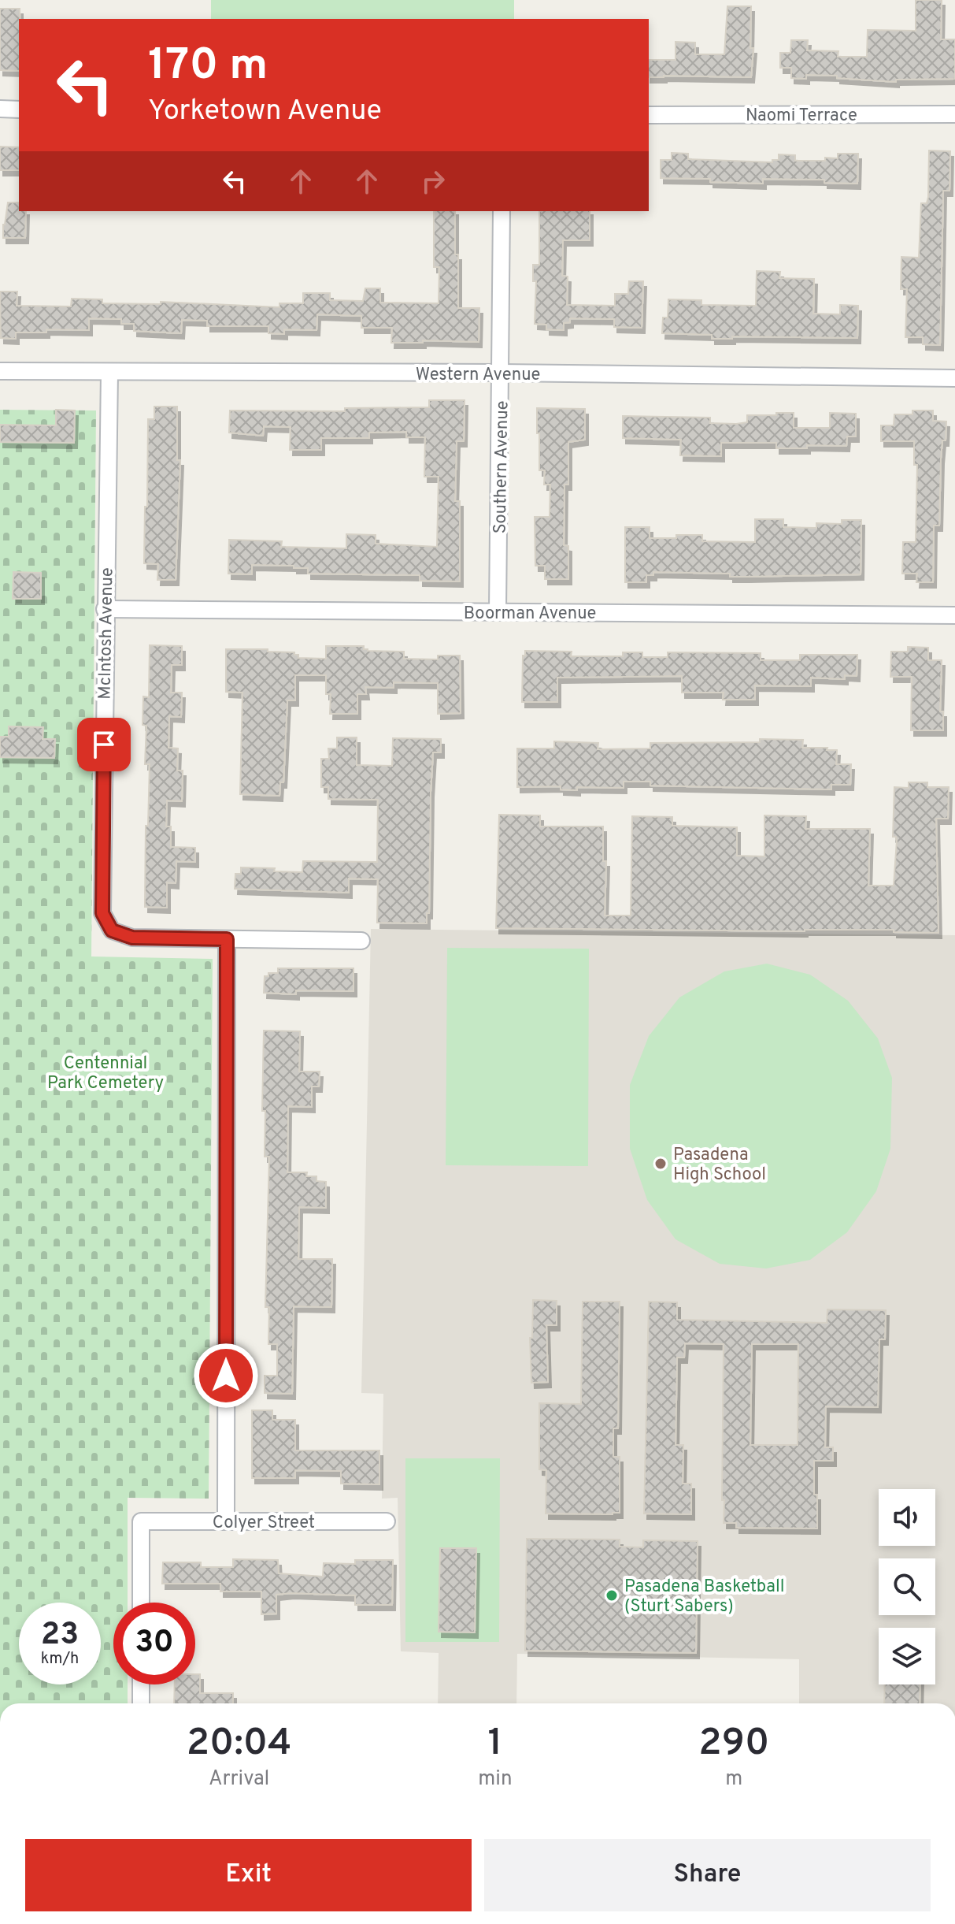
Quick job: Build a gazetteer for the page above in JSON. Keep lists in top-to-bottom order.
{
  "streets": {
    "street": [
      "Naomi Terrace",
      "Western Avenue",
      "Southern Avenue",
      "Boorman Avenue",
      "McIntosh Avenue",
      "Colyer Street"
    ]
  },
  "crossings": [
    ["Western Avenue", "Southern Avenue"],
    ["Western Avenue", "McIntosh Avenue"],
    ["Southern Avenue", "Boorman Avenue"],
    ["Boorman Avenue", "McIntosh Avenue"]
  ],
  "parks": ["Centennial Park Cemetery"],
  "places": ["Pasadena High School", "Pasadena Basketball (Sturt Sabers)"],
  "page": {
    "turn": ["170 m", "Yorketown Avenue"],
    "speed": "23 km/h",
    "limit": "30",
    "eta": [
      "20:04",
      "Arrival",
      "1",
      "min",
      "290",
      "m"
    ],
    "buttons": ["Exit", "Share"]
  }
}
